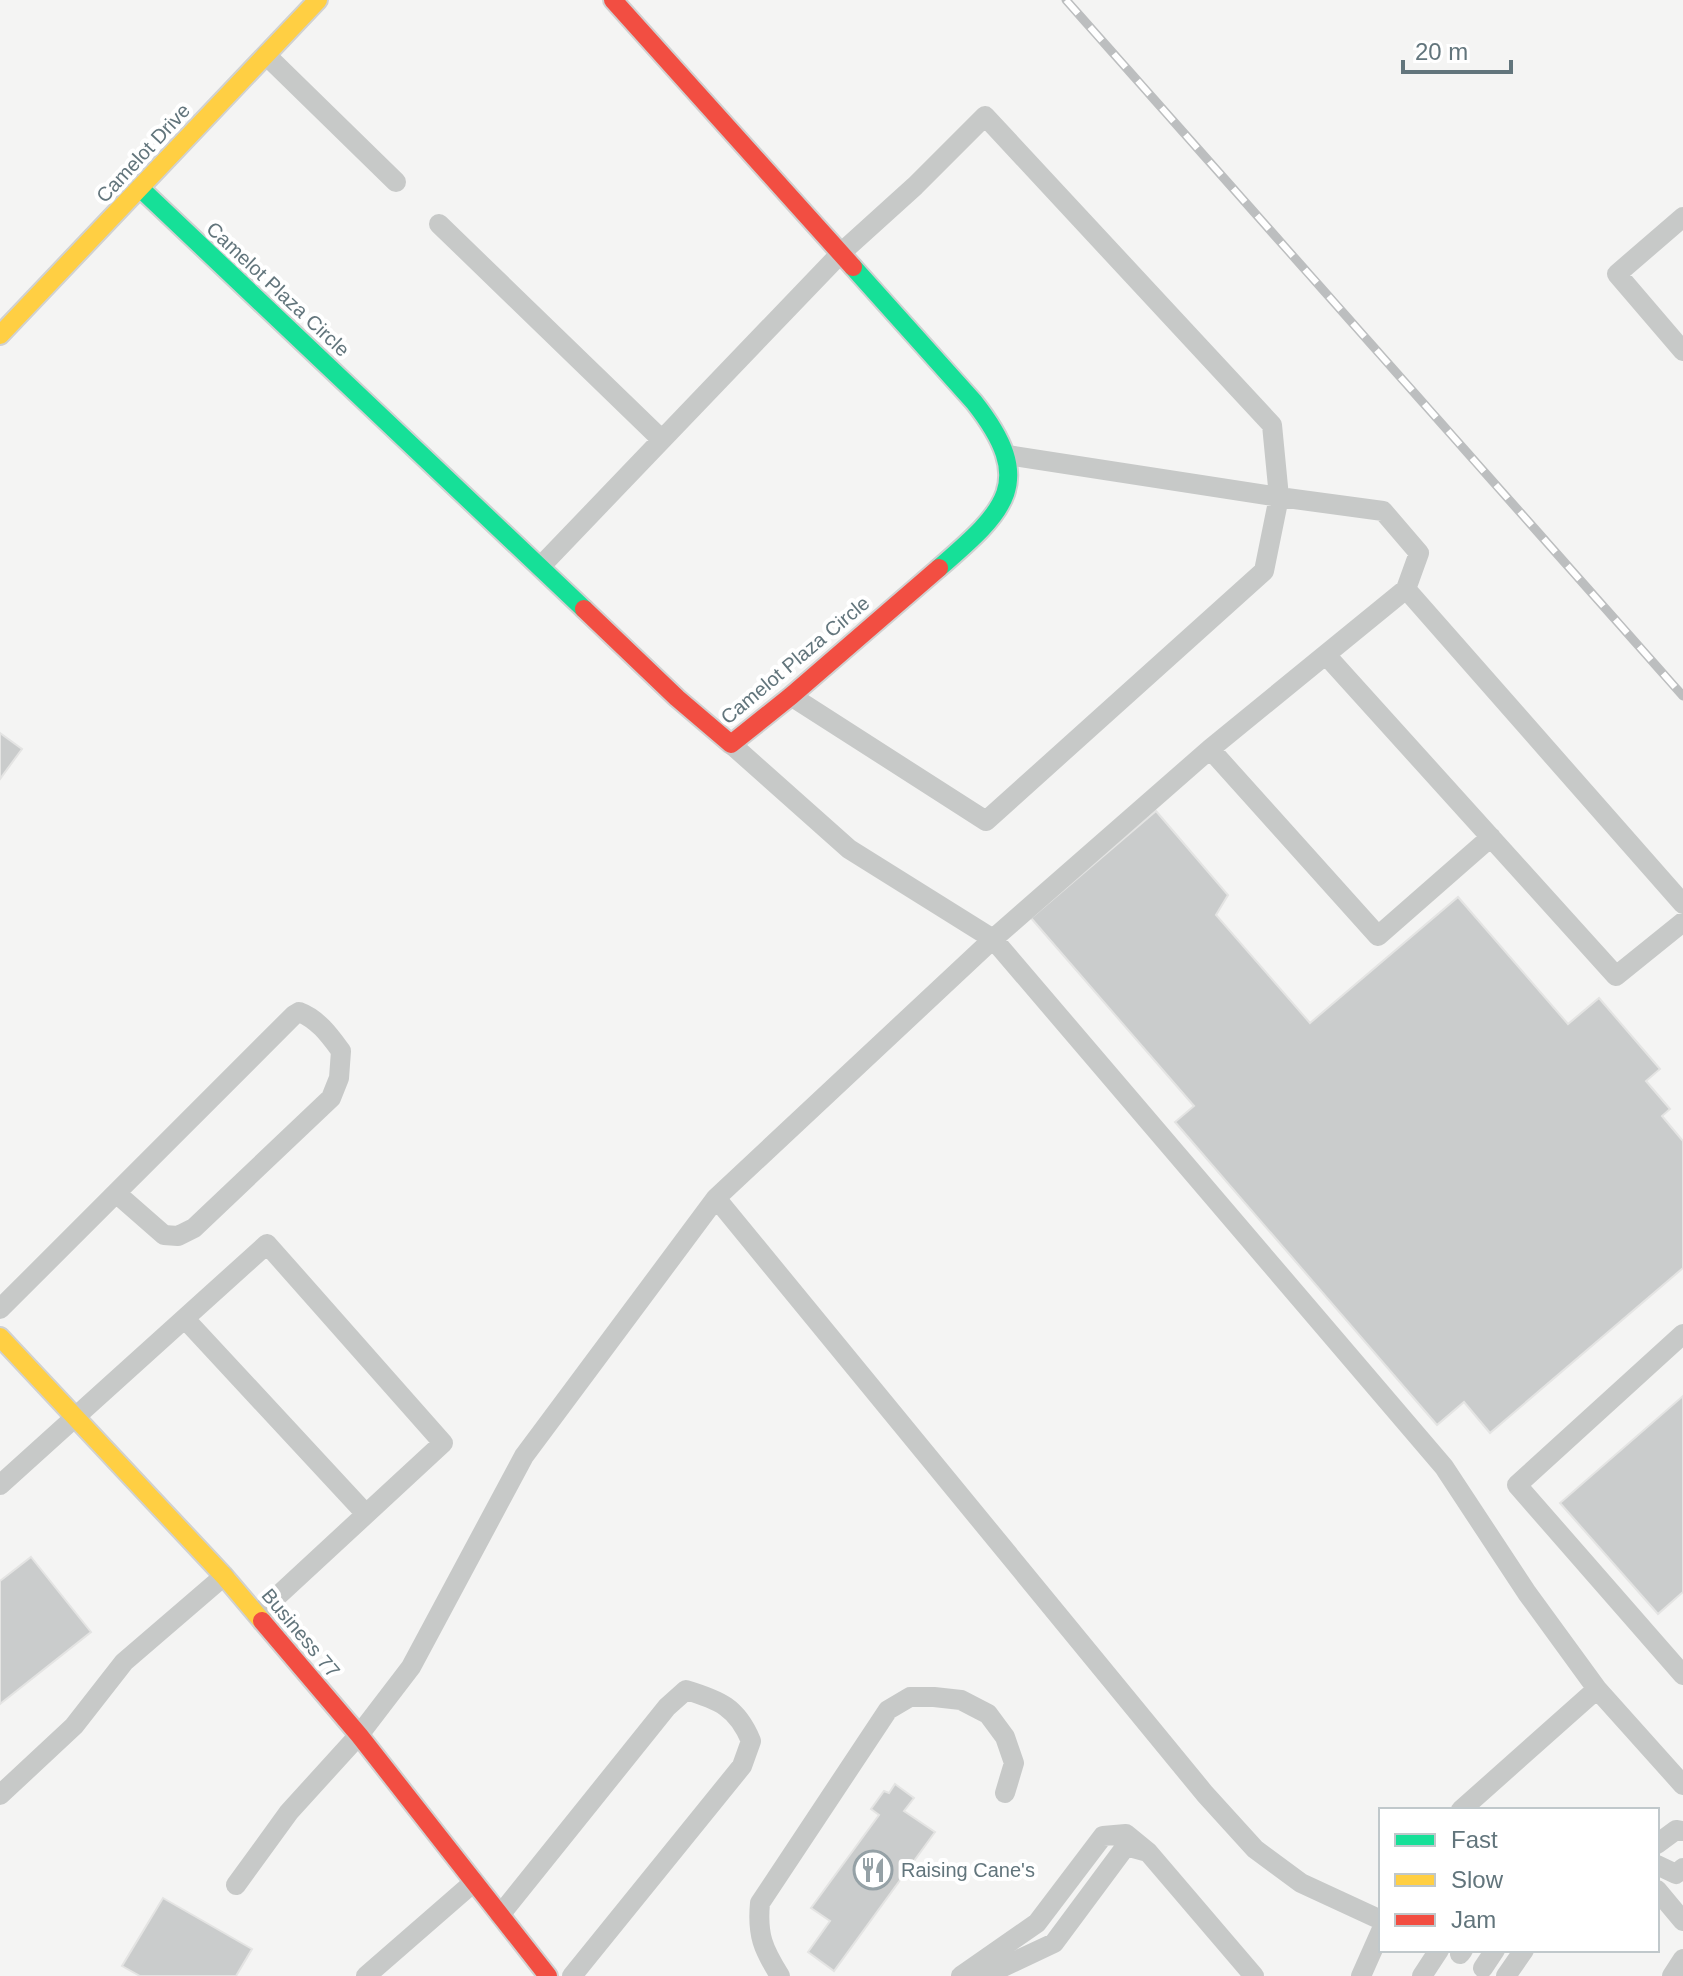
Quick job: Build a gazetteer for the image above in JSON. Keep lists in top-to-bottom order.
{
  "streets": {
    "street": ["Camelot Drive", "Camelot Plaza Circle", "Business 77"]
  },
  "crossings": [
    ["Camelot Drive", "Camelot Plaza Circle"]
  ],
  "places": {
    "restaurant": ["Raising Cane's"]
  },
  "legend": ["Fast", "Slow", "Jam"],
  "scale_bar": "20 m"
}
